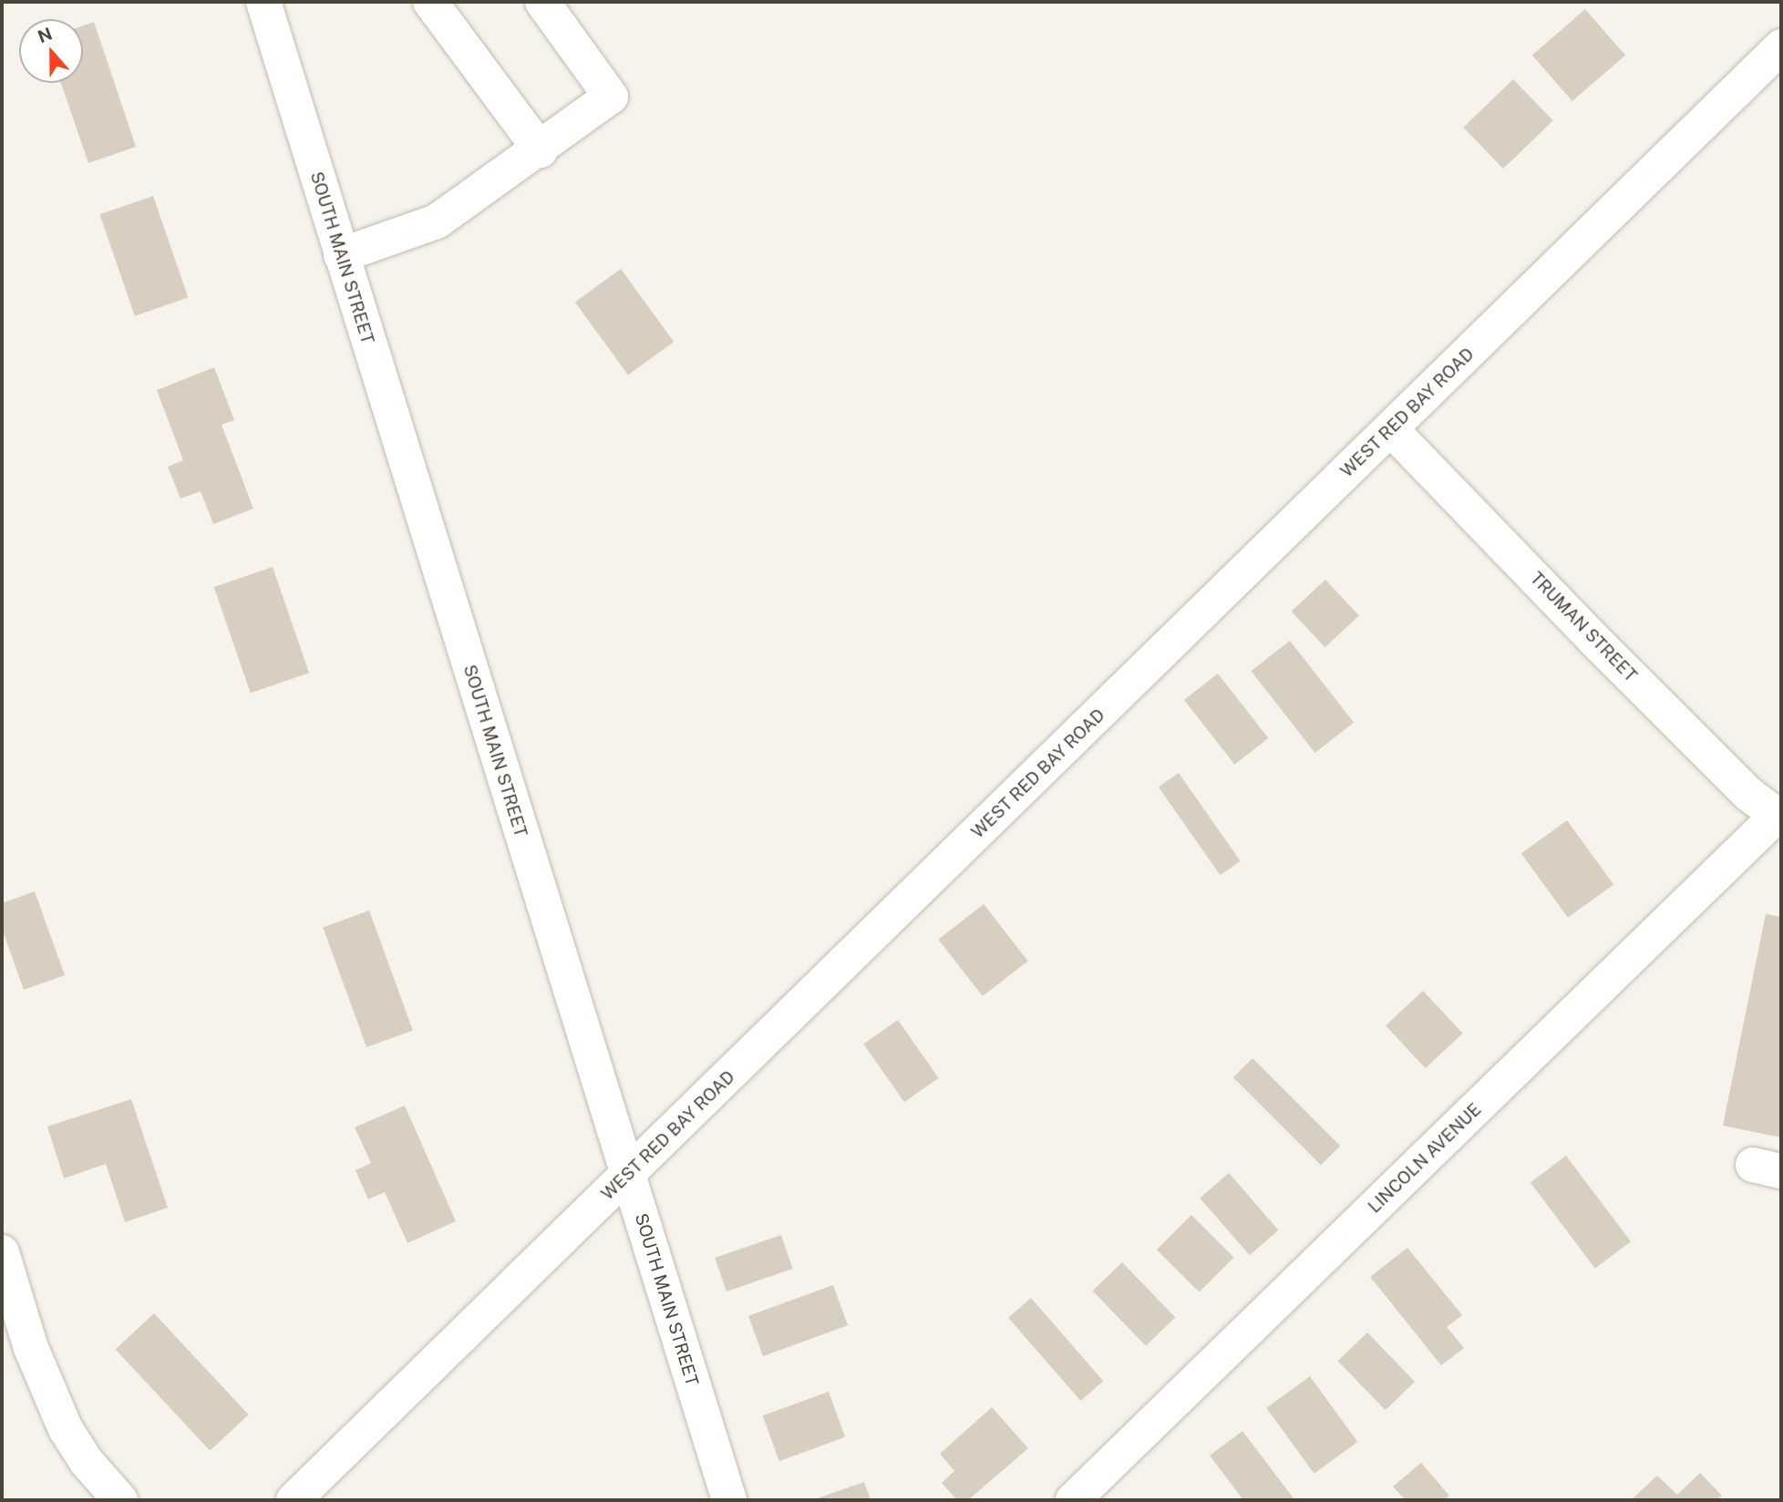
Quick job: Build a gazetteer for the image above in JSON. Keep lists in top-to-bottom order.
{
  "streets": {
    "street": [
      "SOUTH MAIN STREET",
      "WEST RED BAY ROAD",
      "TRUMAN STREET",
      "LINCOLN AVENUE"
    ]
  },
  "crossings": [
    ["SOUTH MAIN STREET", "WEST RED BAY ROAD"],
    ["WEST RED BAY ROAD", "TRUMAN STREET"],
    ["TRUMAN STREET", "LINCOLN AVENUE"]
  ],
  "north": "top"
}
